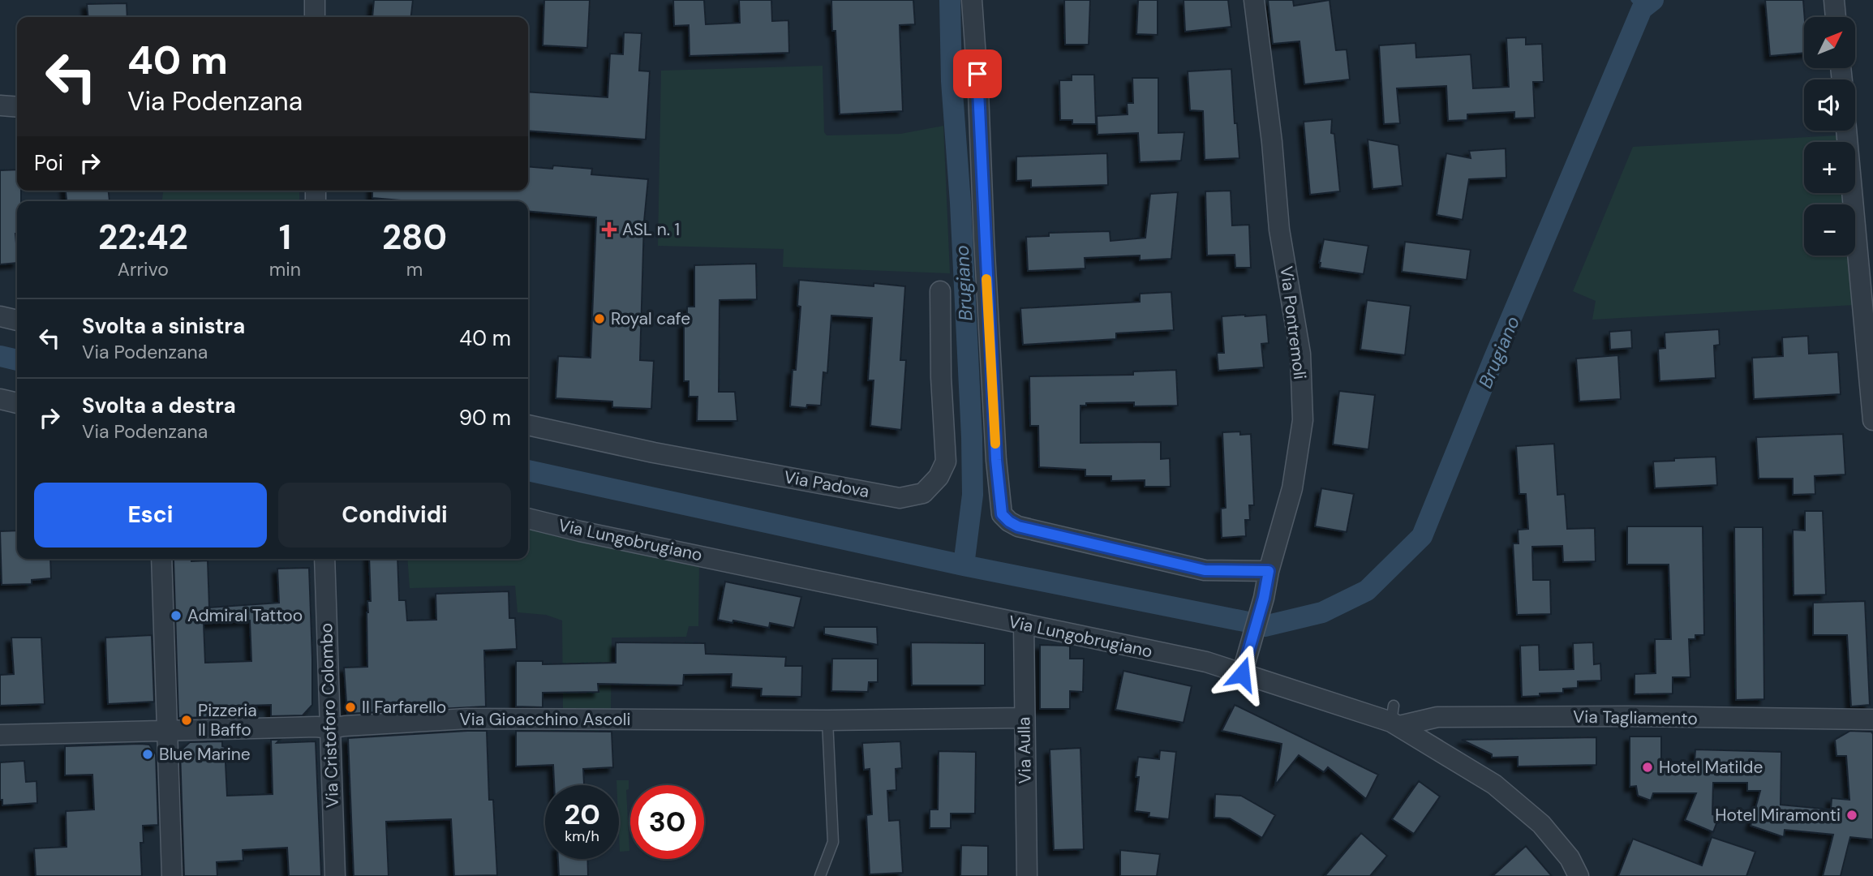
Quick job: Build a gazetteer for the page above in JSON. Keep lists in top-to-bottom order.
{
  "streets": {
    "street": [
      "Via Pontremoli",
      "Via Padova",
      "Via Lungobrugiano",
      "Via Cristoforo Colombo",
      "Via Tagliamento",
      "Via Gioacchino Ascoli",
      "Via Aulla"
    ]
  },
  "crossings": [
    ["Via Pontremoli", "Via Lungobrugiano"],
    ["Via Lungobrugiano", "Via Tagliamento"],
    ["Via Lungobrugiano", "Via Aulla"],
    ["Via Cristoforo Colombo", "Via Gioacchino Ascoli"],
    ["Via Gioacchino Ascoli", "Via Aulla"]
  ],
  "water": ["Brugiano"],
  "places": {
    "health": ["ASL n. 1"],
    "other": [
      "Royal cafe",
      "Admiral Tattoo",
      "Il Farfarello",
      "Pizzeria Il Baffo",
      "Blue Marine",
      "Hotel Matilde",
      "Hotel Miramonti"
    ]
  },
  "north": "top right",
  "page": {
    "map_buttons": ["+", "−"],
    "turn": ["40 m", "Via Podenzana"],
    "then": "Poi",
    "eta": [
      "22:42",
      "Arrivo",
      "1",
      "min",
      "280",
      "m"
    ],
    "list": [
      {
        "name": "Svolta a sinistra",
        "note": "Via Podenzana",
        "value": "40 m"
      },
      {
        "name": "Svolta a destra",
        "note": "Via Podenzana",
        "value": "90 m"
      }
    ],
    "buttons": ["Esci", "Condividi"],
    "speed": "20 km/h",
    "limit": "30"
  }
}
